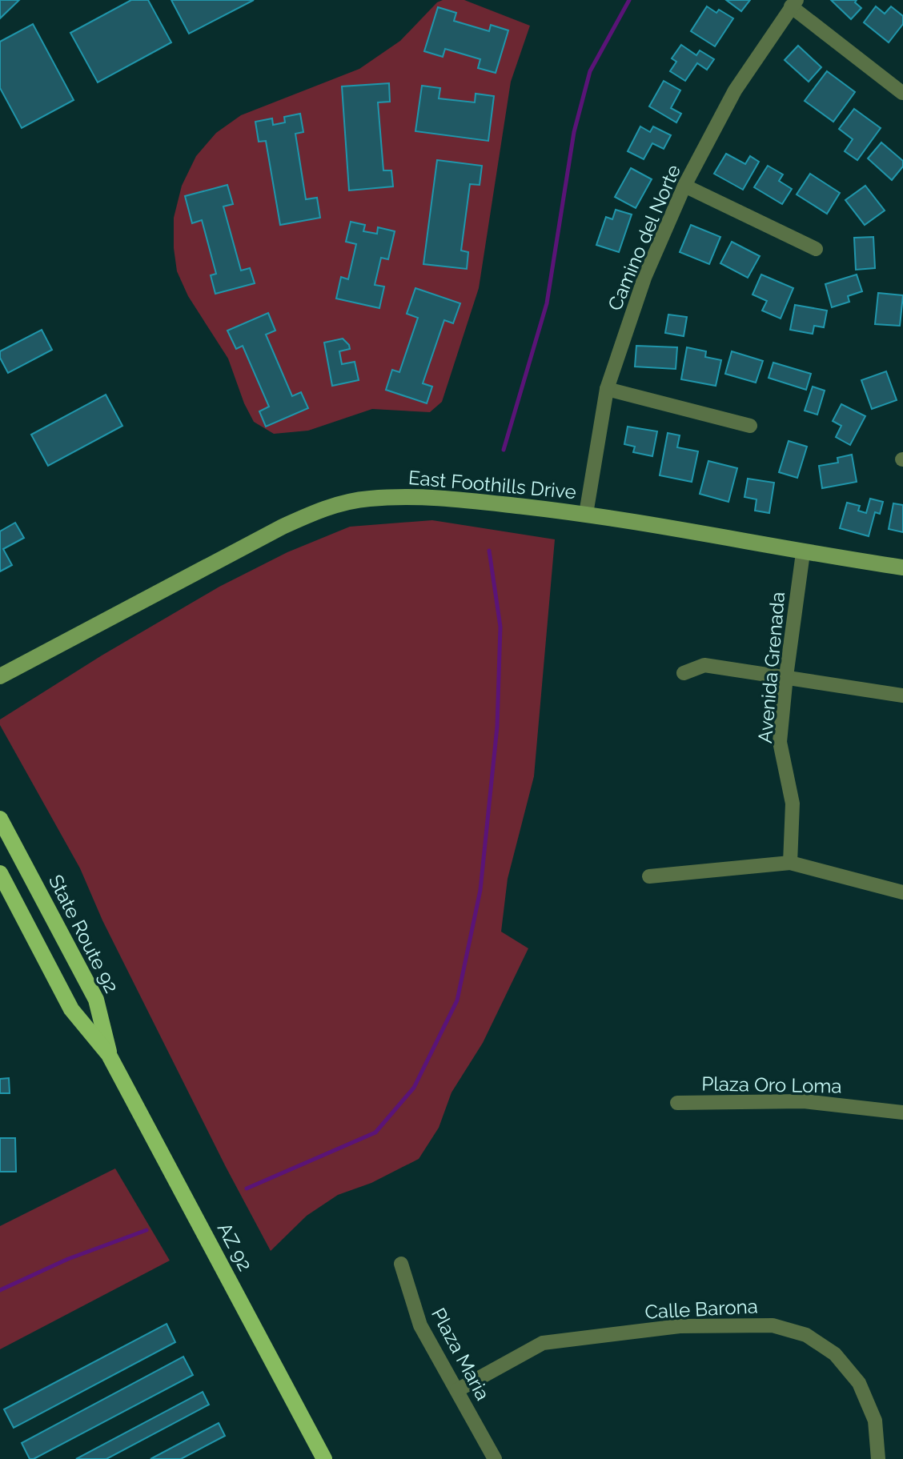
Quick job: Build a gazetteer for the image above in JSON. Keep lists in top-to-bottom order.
{
  "streets": {
    "main road": ["State Route 92", "AZ 92"],
    "street": [
      "Camino del Norte",
      "East Foothills Drive",
      "Avenida Grenada",
      "Plaza Oro Loma",
      "Calle Barona",
      "Plaza Maria"
    ]
  },
  "crossings": [
    ["Camino del Norte", "East Foothills Drive"],
    ["East Foothills Drive", "Avenida Grenada"],
    ["State Route 92", "AZ 92"],
    ["Calle Barona", "Plaza Maria"]
  ]
}
